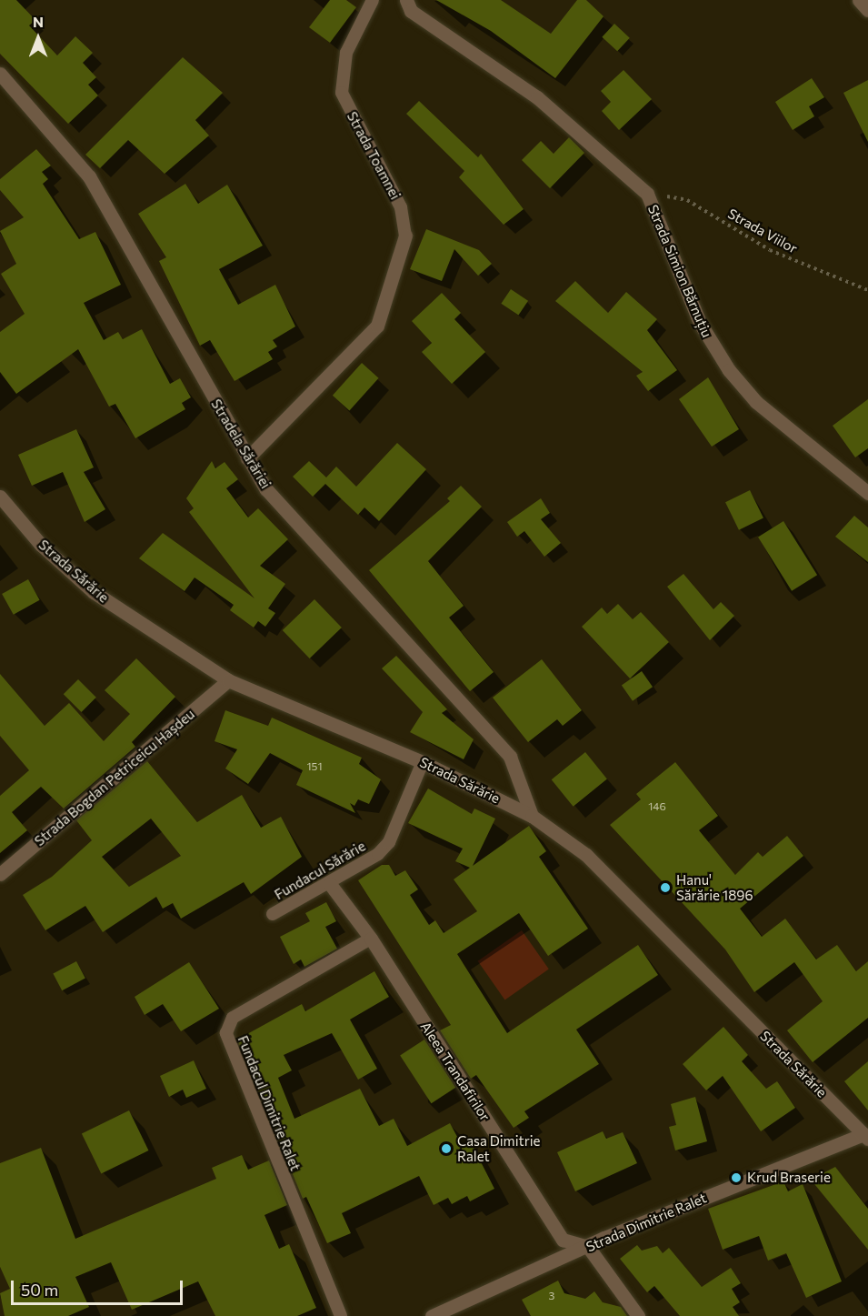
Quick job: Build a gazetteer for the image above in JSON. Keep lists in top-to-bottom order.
{
  "streets": {
    "street": [
      "Strada Toamnei",
      "Strada Simion Bărnuțiu",
      "Stradela Sărăriei",
      "Strada Sărărie",
      "Strada Bogdan Petriceicu Hașdeu",
      "Aleea Trandafirilor",
      "Strada Dimitrie Ralet"
    ],
    "lane": ["Fundacul Sărărie", "Fundacul Dimitrie Ralet"],
    "path": ["Strada Viilor"]
  },
  "crossings": [
    ["Strada Toamnei", "Stradela Sărăriei"],
    ["Strada Viilor", "Strada Simion Bărnuțiu"],
    ["Stradela Sărăriei", "Strada Sărărie"],
    ["Strada Sărărie", "Strada Bogdan Petriceicu Hașdeu"],
    ["Strada Sărărie", "Fundacul Sărărie"],
    ["Strada Sărărie", "Strada Dimitrie Ralet"],
    ["Fundacul Sărărie", "Aleea Trandafirilor"],
    ["Aleea Trandafirilor", "Fundacul Dimitrie Ralet"],
    ["Aleea Trandafirilor", "Strada Dimitrie Ralet"]
  ],
  "places": ["Hanu' Sărărie 1896", "Casa Dimitrie Ralet", "Krud Braserie"],
  "house_numbers": ["151", "146", "3"],
  "scale_bar": "50 m",
  "north": "top"
}
